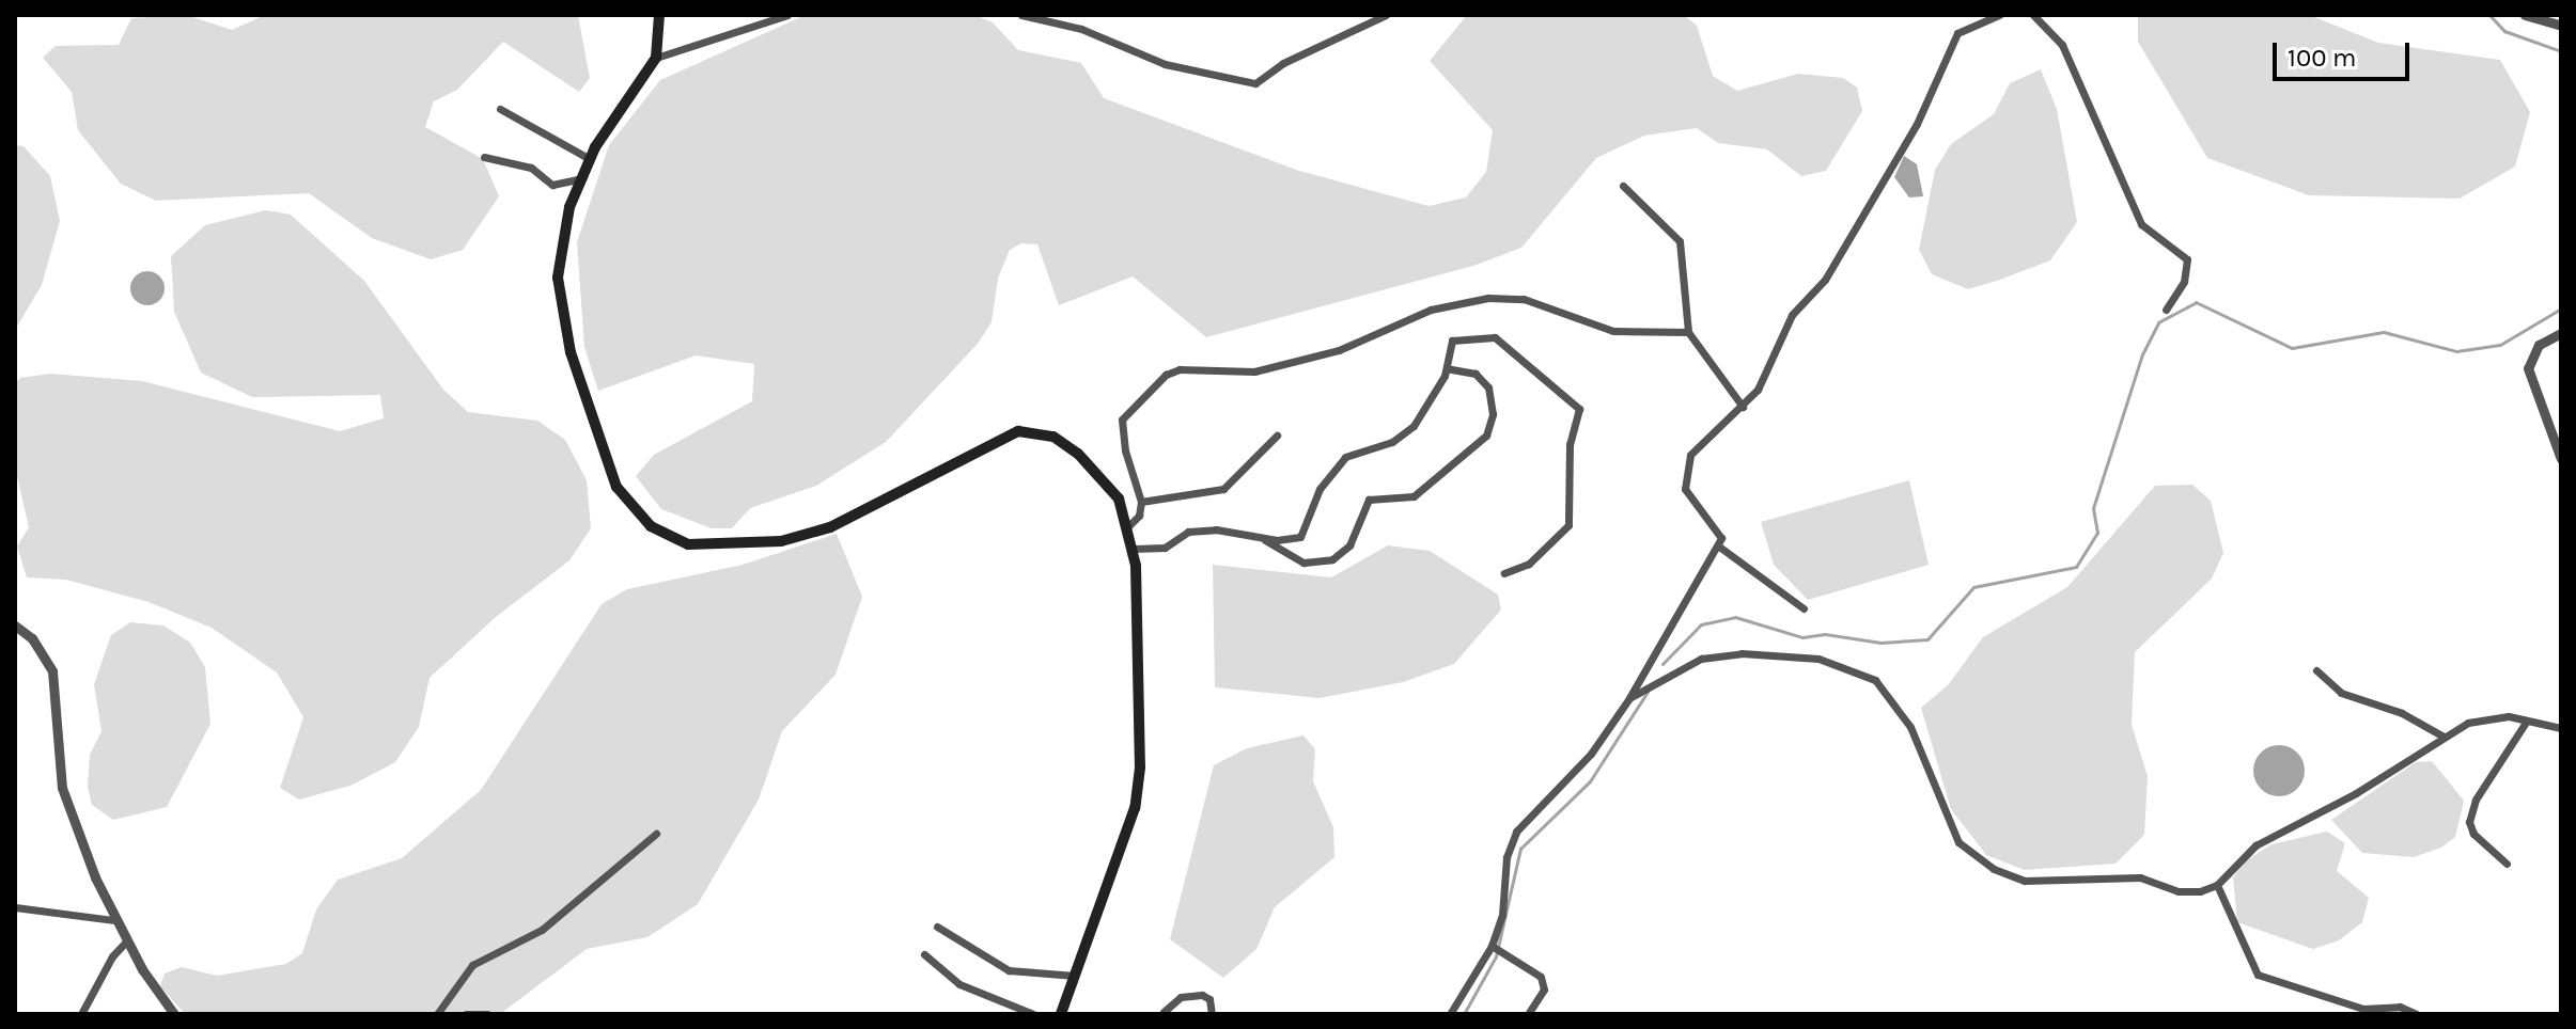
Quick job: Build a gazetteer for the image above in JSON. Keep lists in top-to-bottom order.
{
  "scale_bar": "100 m"
}
